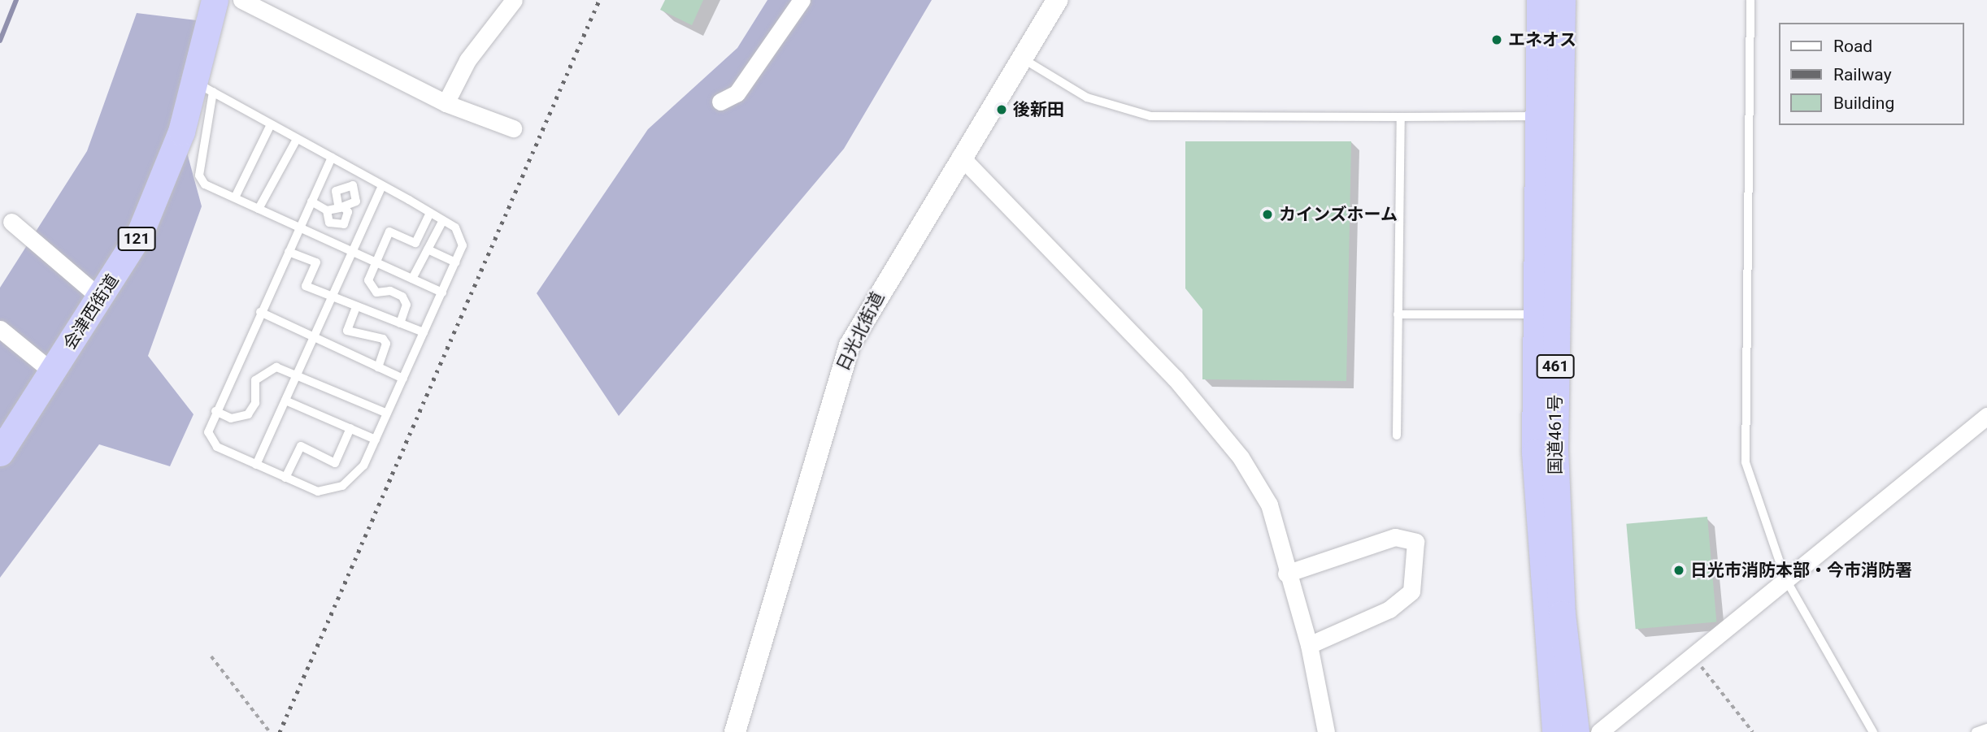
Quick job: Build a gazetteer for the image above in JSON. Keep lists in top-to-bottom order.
{
  "streets": {
    "highway": [
      "121",
      "会津西街道",
      "461",
      "国道461号"
    ],
    "street": ["日光北街道"]
  },
  "places": [
    "エネオス",
    "後新田",
    "カインズホーム",
    "日光市消防本部・今市消防署"
  ],
  "legend": ["Road", "Railway", "Building"]
}
